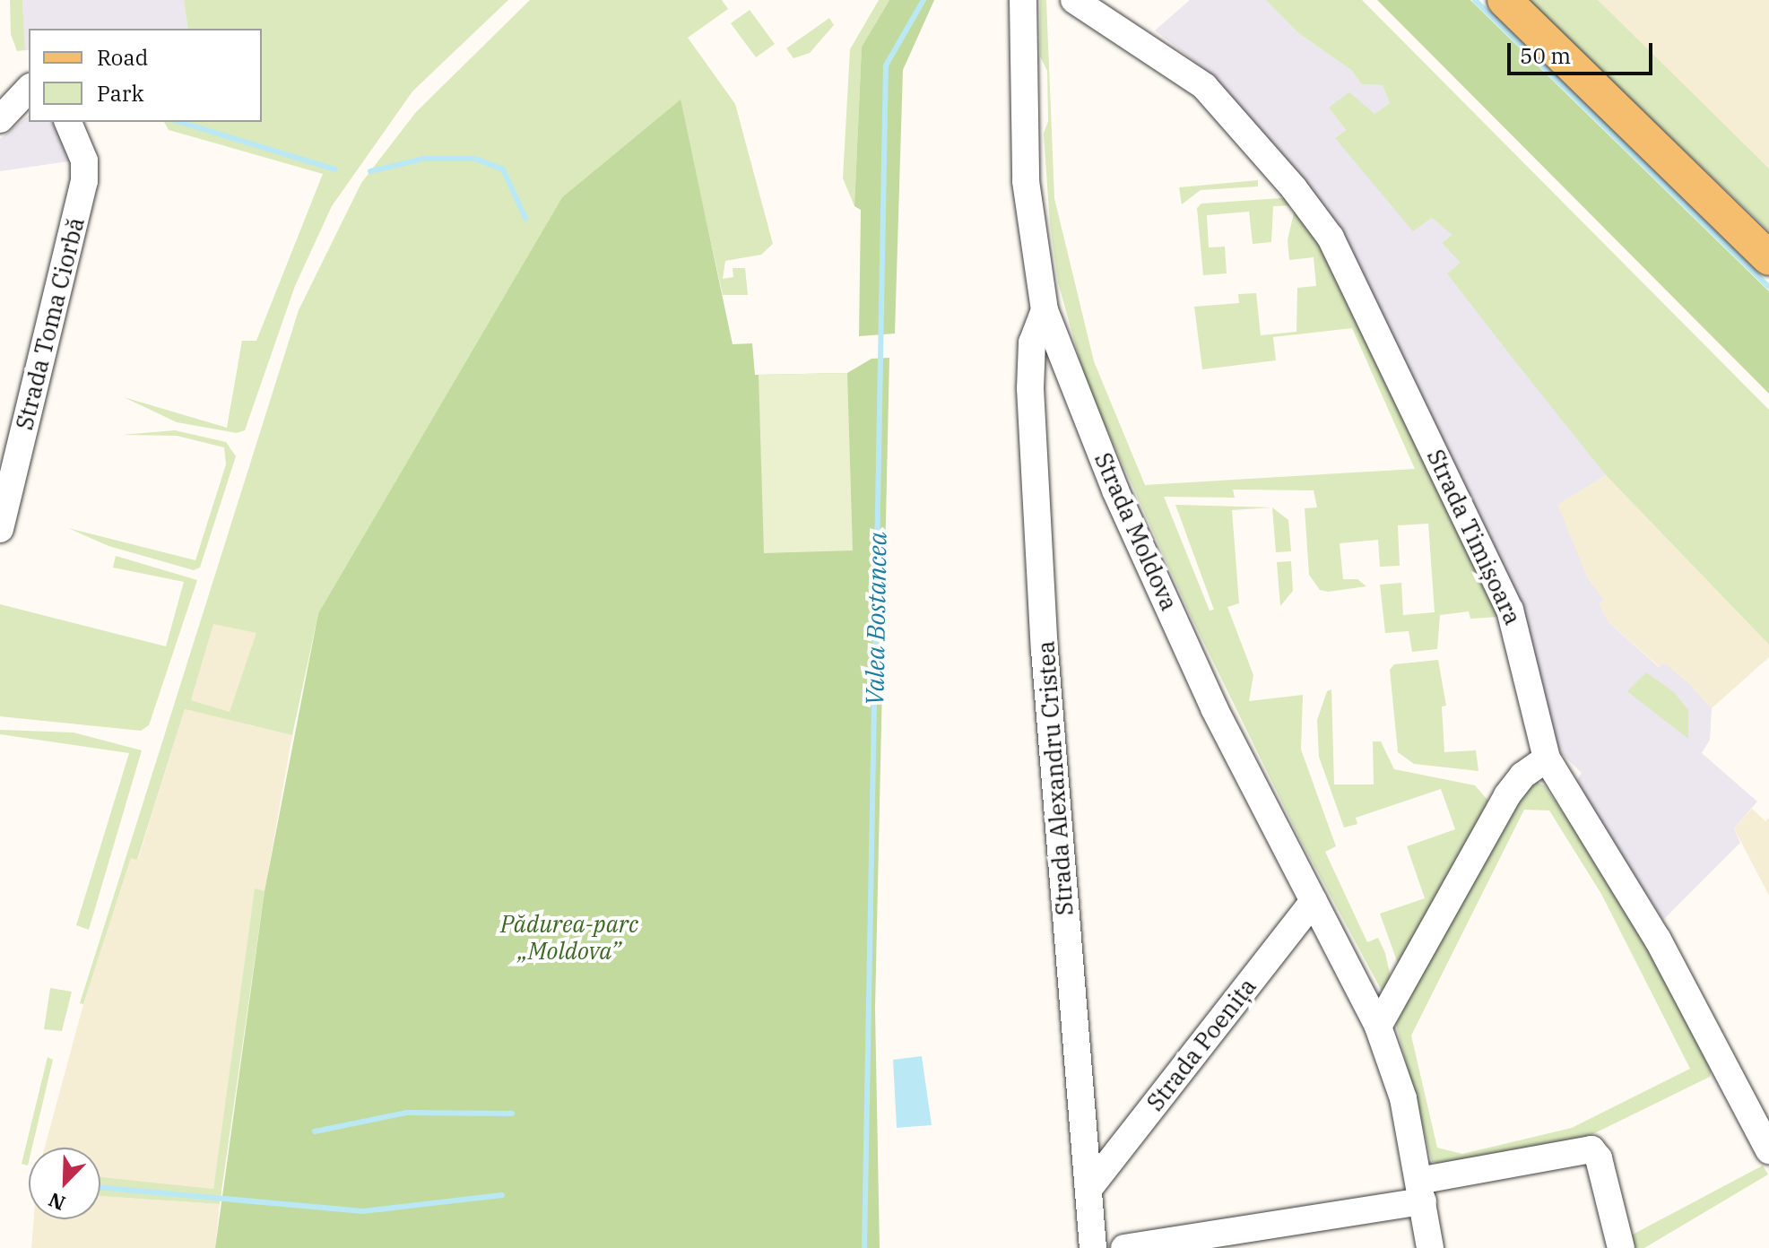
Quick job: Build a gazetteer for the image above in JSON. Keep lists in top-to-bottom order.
{
  "streets": {
    "street": [
      "Strada Toma Ciorbă",
      "Strada Moldova",
      "Strada Timișoara",
      "Strada Alexandru Cristea",
      "Strada Poenița"
    ]
  },
  "crossings": [
    ["Strada Moldova", "Strada Alexandru Cristea"],
    ["Strada Moldova", "Strada Poenița"],
    ["Strada Alexandru Cristea", "Strada Poenița"]
  ],
  "water": ["Valea Bostancea"],
  "parks": ["Pădurea-parc „Moldova”"],
  "legend": ["Road", "Park"],
  "scale_bar": "50 m",
  "north": "bottom left"
}
